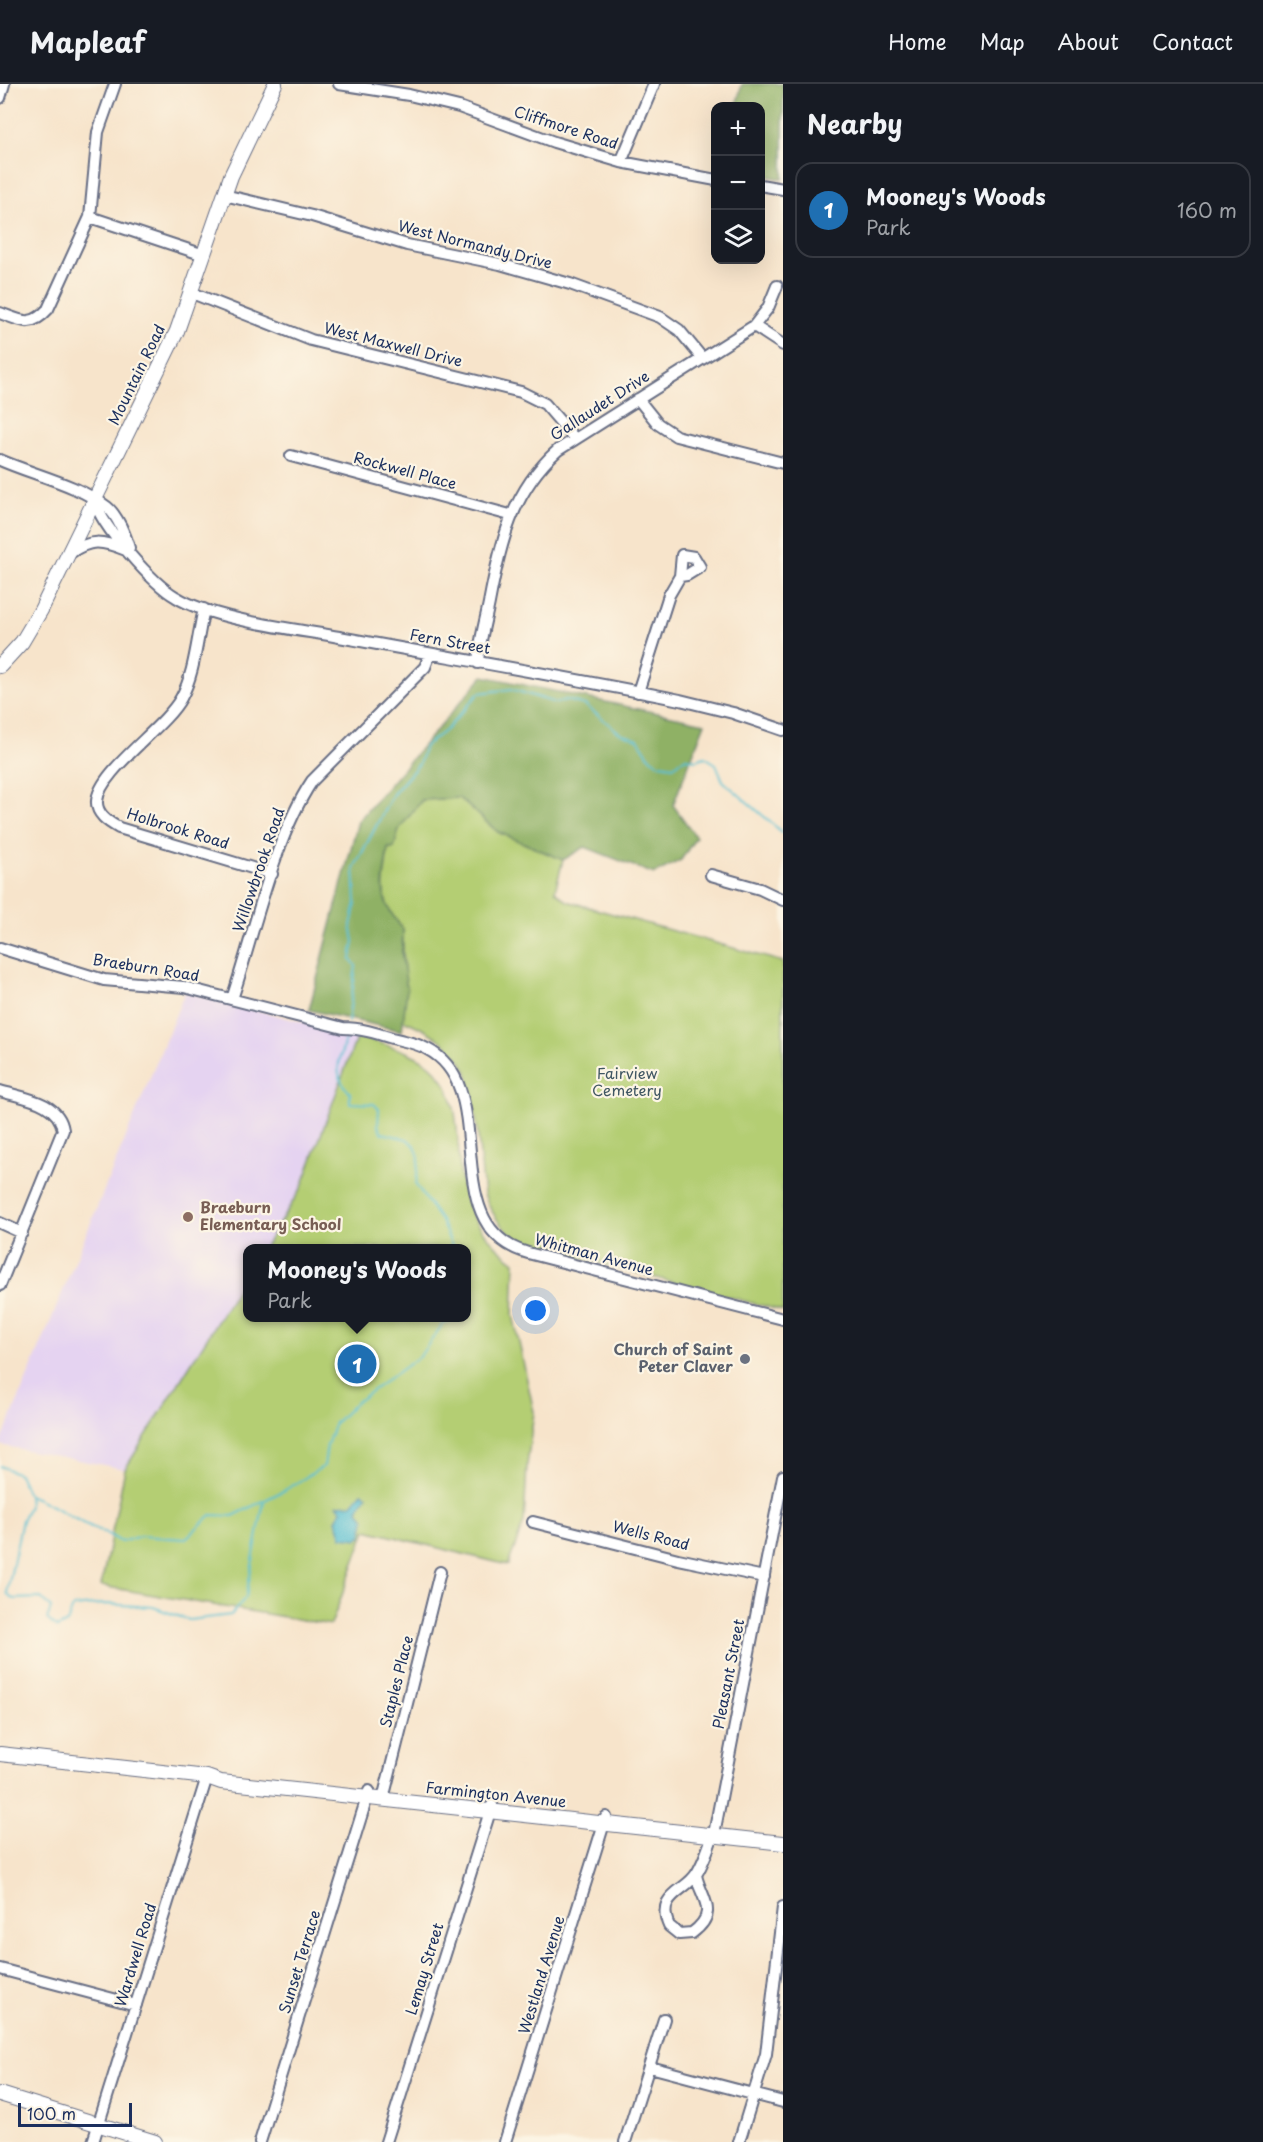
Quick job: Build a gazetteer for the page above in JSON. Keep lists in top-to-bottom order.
{
  "streets": {
    "main road": ["Mountain Road", "Farmington Avenue"],
    "street": [
      "Cliffmore Road",
      "West Normandy Drive",
      "West Maxwell Drive",
      "Gallaudet Drive",
      "Rockwell Place",
      "Fern Street",
      "Holbrook Road",
      "Willowbrook Road",
      "Braeburn Road",
      "Whitman Avenue",
      "Wells Road",
      "Pleasant Street",
      "Staples Place",
      "Wardwell Road",
      "Sunset Terrace",
      "Lemay Street",
      "Westland Avenue"
    ]
  },
  "crossings": [
    ["West Normandy Drive", "Mountain Road"],
    ["West Normandy Drive", "Gallaudet Drive"],
    ["West Maxwell Drive", "Mountain Road"],
    ["West Maxwell Drive", "Gallaudet Drive"],
    ["Mountain Road", "Fern Street"],
    ["Gallaudet Drive", "Rockwell Place"],
    ["Gallaudet Drive", "Fern Street"],
    ["Fern Street", "Holbrook Road"],
    ["Fern Street", "Willowbrook Road"],
    ["Holbrook Road", "Willowbrook Road"],
    ["Willowbrook Road", "Braeburn Road"],
    ["Braeburn Road", "Whitman Avenue"],
    ["Wells Road", "Pleasant Street"],
    ["Pleasant Street", "Farmington Avenue"],
    ["Staples Place", "Farmington Avenue"],
    ["Farmington Avenue", "Wardwell Road"],
    ["Farmington Avenue", "Sunset Terrace"],
    ["Farmington Avenue", "Lemay Street"],
    ["Farmington Avenue", "Westland Avenue"]
  ],
  "parks": ["Fairview Cemetery"],
  "places": ["Braeburn Elementary School", "Church of Saint Peter Claver"],
  "scale_bar": "100 m",
  "page": {
    "header": "Mapleaf",
    "nav": [
      "Home",
      "Map",
      "About",
      "Contact"
    ],
    "heading": "Nearby",
    "map_buttons": ["+", "−"],
    "list": [
      {
        "mark": "1",
        "name": "Mooney's Woods",
        "note": "Park",
        "value": "160 m"
      }
    ],
    "popup": ["Mooney's Woods", "Park"],
    "pins": "1",
    "scale": "100 m"
  }
}
